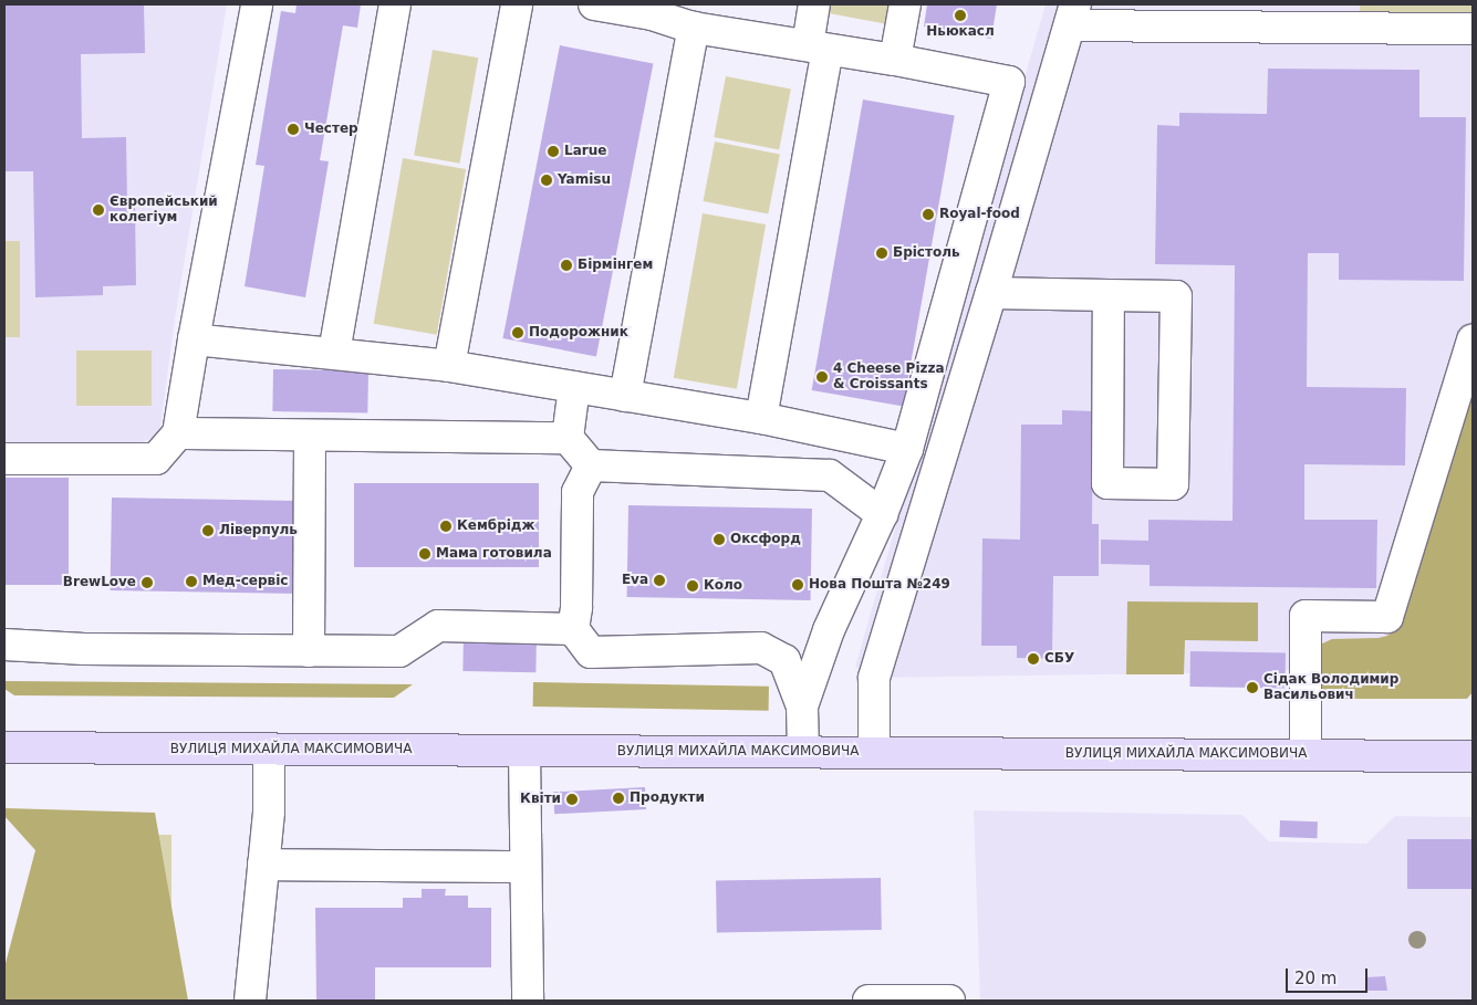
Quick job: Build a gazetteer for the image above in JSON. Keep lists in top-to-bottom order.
{
  "streets": {
    "main road": ["ВУЛИЦЯ МИХАЙЛА МАКСИМОВИЧА"]
  },
  "places": [
    "Ньюкасл",
    "Честер",
    "Larue",
    "Yamisu",
    "Європейський колегіум",
    "Royal-food",
    "Брістоль",
    "Бірмінгем",
    "Подорожник",
    "4 Cheese Pizza & Croissants",
    "Кембрідж",
    "Ліверпуль",
    "Оксфорд",
    "Мама готовила",
    "Eva",
    "Мед-сервіс",
    "BrewLove",
    "Нова Пошта №249",
    "Коло",
    "СБУ",
    "Сідак Володимир Васильович",
    "Продукти",
    "Квіти"
  ],
  "scale_bar": "20 m"
}
